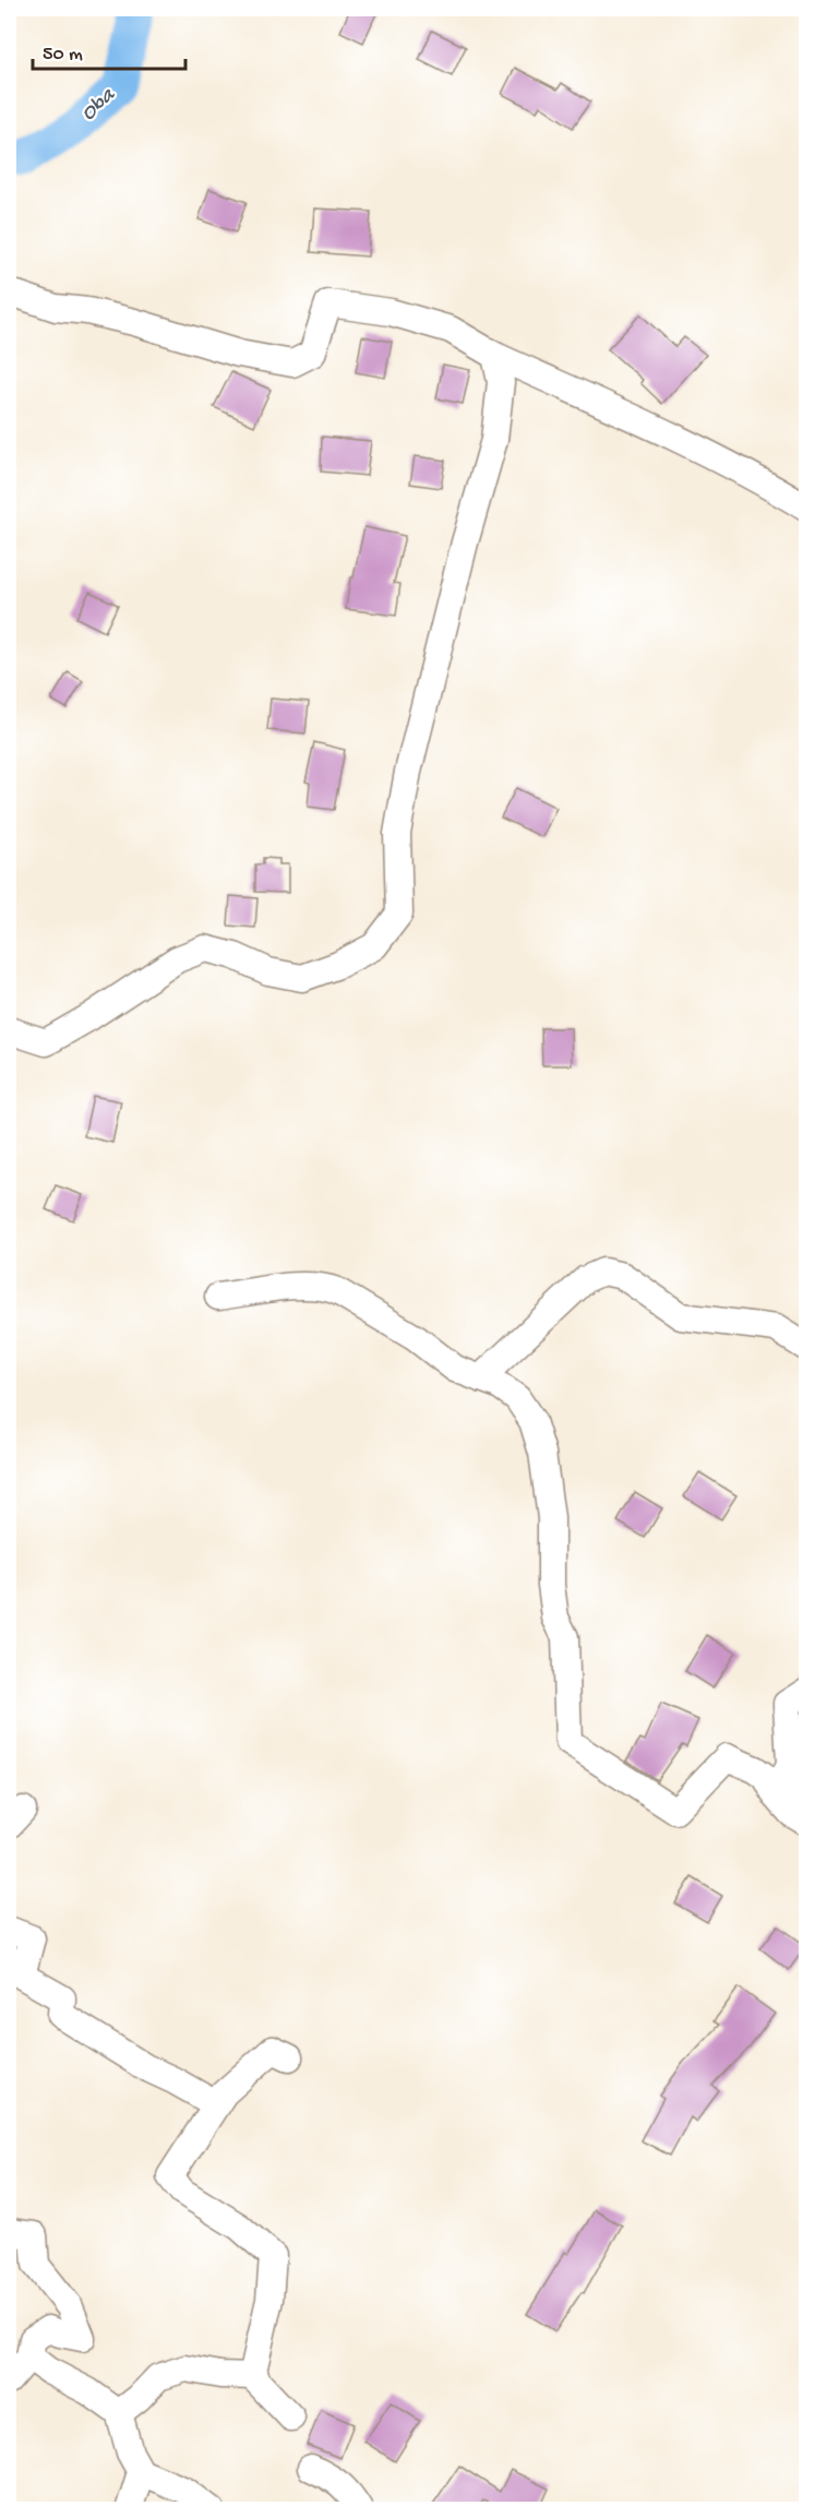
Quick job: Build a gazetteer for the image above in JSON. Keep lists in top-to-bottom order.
{
  "water": ["Oba"],
  "scale_bar": "50 m"
}
